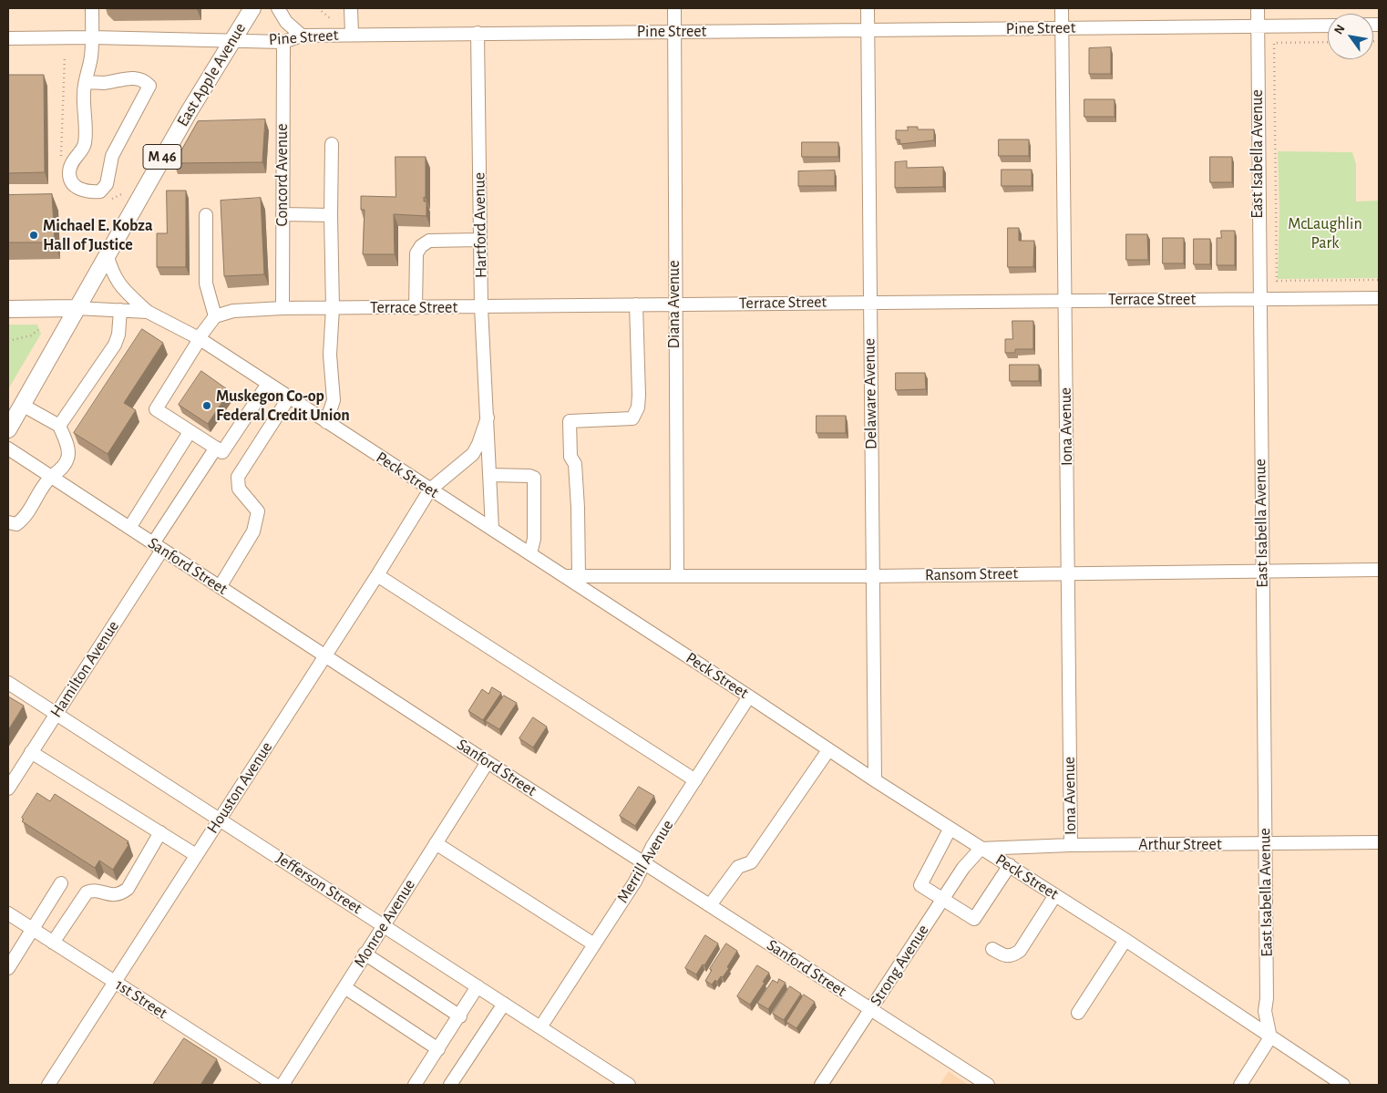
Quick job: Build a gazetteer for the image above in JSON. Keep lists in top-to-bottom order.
{
  "streets": {
    "main road": ["East Apple Avenue", "M 46"],
    "street": [
      "Pine Street",
      "East Isabella Avenue",
      "Concord Avenue",
      "Hartford Avenue",
      "Terrace Street",
      "Diana Avenue",
      "Delaware Avenue",
      "Iona Avenue",
      "Peck Street",
      "Sanford Street",
      "Ransom Street",
      "Hamilton Avenue",
      "Houston Avenue",
      "Arthur Street",
      "Merrill Avenue",
      "Jefferson Street",
      "Monroe Avenue",
      "Strong Avenue",
      "1st Street"
    ]
  },
  "crossings": [
    ["Pine Street", "East Apple Avenue"],
    ["Pine Street", "East Isabella Avenue"],
    ["Pine Street", "Concord Avenue"],
    ["Pine Street", "Hartford Avenue"],
    ["Pine Street", "Diana Avenue"],
    ["Pine Street", "Delaware Avenue"],
    ["Pine Street", "Iona Avenue"],
    ["East Apple Avenue", "M 46"],
    ["East Apple Avenue", "Peck Street"],
    ["East Isabella Avenue", "Terrace Street"],
    ["East Isabella Avenue", "Peck Street"],
    ["East Isabella Avenue", "Ransom Street"],
    ["East Isabella Avenue", "Arthur Street"],
    ["M 46", "Peck Street"],
    ["Concord Avenue", "Terrace Street"],
    ["Hartford Avenue", "Terrace Street"],
    ["Hartford Avenue", "Peck Street"],
    ["Hartford Avenue", "Houston Avenue"],
    ["Terrace Street", "Diana Avenue"],
    ["Terrace Street", "Delaware Avenue"],
    ["Terrace Street", "Iona Avenue"],
    ["Diana Avenue", "Ransom Street"],
    ["Delaware Avenue", "Peck Street"],
    ["Delaware Avenue", "Ransom Street"],
    ["Iona Avenue", "Ransom Street"],
    ["Iona Avenue", "Arthur Street"],
    ["Peck Street", "Ransom Street"],
    ["Peck Street", "Hamilton Avenue"],
    ["Peck Street", "Houston Avenue"],
    ["Peck Street", "Arthur Street"],
    ["Peck Street", "Merrill Avenue"],
    ["Peck Street", "Strong Avenue"],
    ["Sanford Street", "Hamilton Avenue"],
    ["Sanford Street", "Houston Avenue"],
    ["Sanford Street", "Merrill Avenue"],
    ["Sanford Street", "Monroe Avenue"],
    ["Sanford Street", "Strong Avenue"],
    ["Hamilton Avenue", "Jefferson Street"],
    ["Houston Avenue", "Jefferson Street"],
    ["Houston Avenue", "1st Street"],
    ["Arthur Street", "Strong Avenue"],
    ["Merrill Avenue", "Jefferson Street"],
    ["Jefferson Street", "Monroe Avenue"]
  ],
  "parks": ["McLaughlin Park"],
  "places": ["Michael E. Kobza Hall of Justice", "Muskegon Co-op Federal Credit Union"],
  "north": "top left"
}
